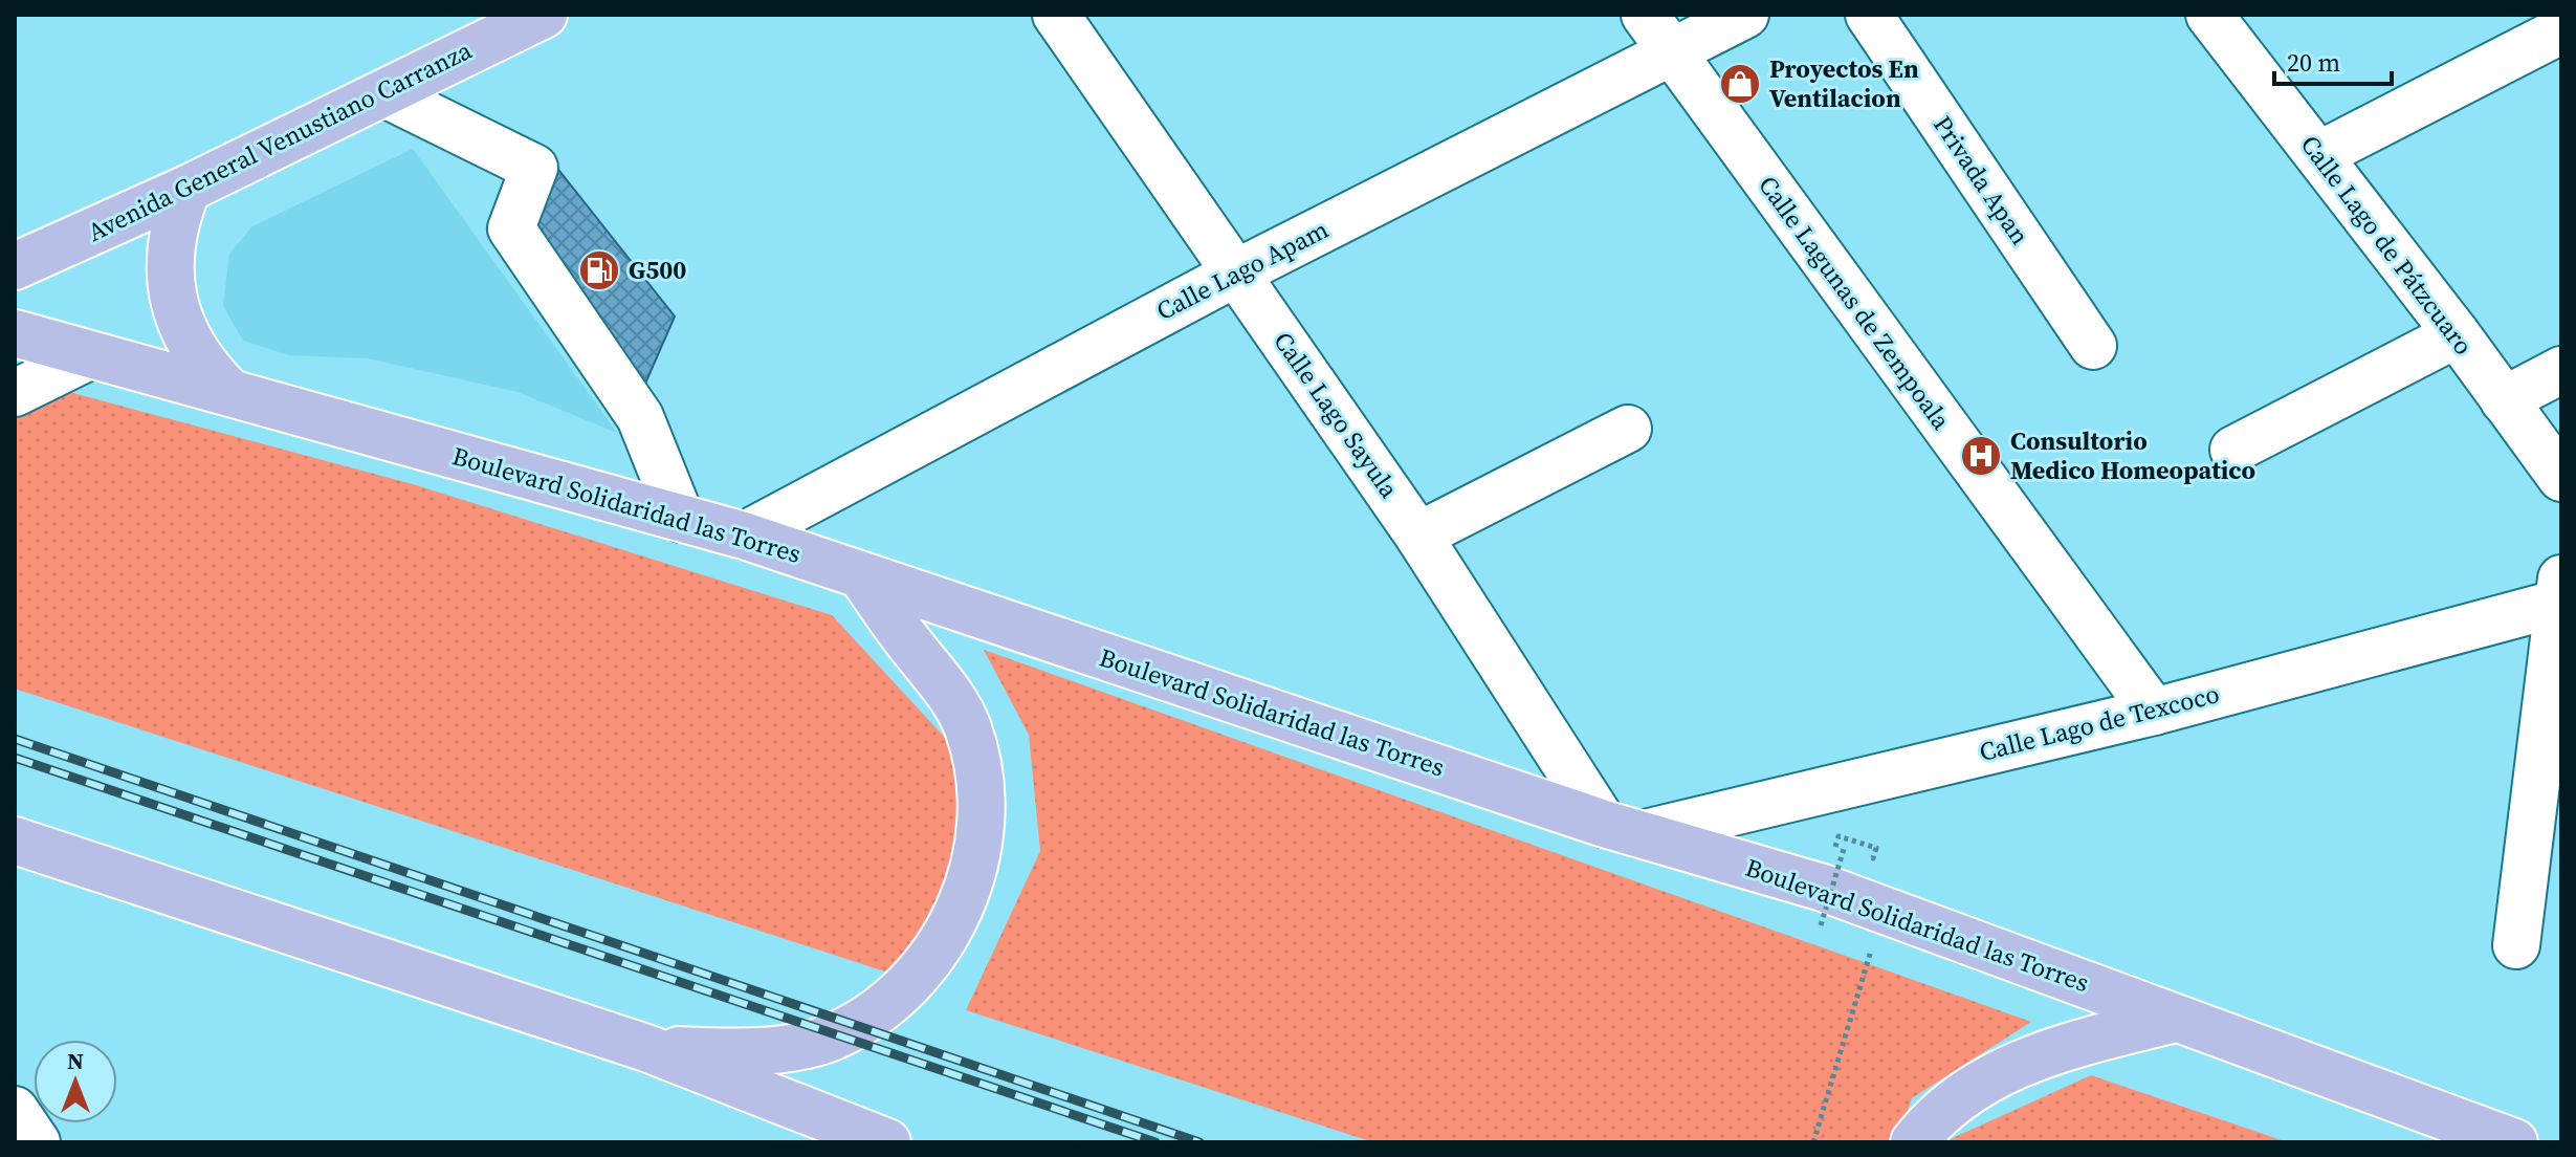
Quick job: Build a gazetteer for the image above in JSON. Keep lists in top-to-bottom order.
{
  "streets": {
    "main road": ["Avenida General Venustiano Carranza", "Boulevard Solidaridad las Torres"],
    "street": [
      "Privada Apan",
      "Calle Lago de Pátzcuaro",
      "Calle Lago Apam",
      "Calle Lagunas de Zempoala",
      "Calle Lago Sayula",
      "Calle Lago de Texcoco"
    ]
  },
  "crossings": [
    ["Calle Lago Apam", "Calle Lagunas de Zempoala"],
    ["Calle Lago Apam", "Calle Lago Sayula"],
    ["Calle Lago Apam", "Boulevard Solidaridad las Torres"],
    ["Calle Lagunas de Zempoala", "Calle Lago de Texcoco"],
    ["Calle Lago Sayula", "Boulevard Solidaridad las Torres"],
    ["Calle Lago Sayula", "Calle Lago de Texcoco"],
    ["Boulevard Solidaridad las Torres", "Calle Lago de Texcoco"]
  ],
  "places": {
    "shop": ["Proyectos En Ventilacion"],
    "fuel station": ["G500"],
    "hospital": ["Consultorio Medico Homeopatico"]
  },
  "scale_bar": "20 m",
  "north": "top"
}
